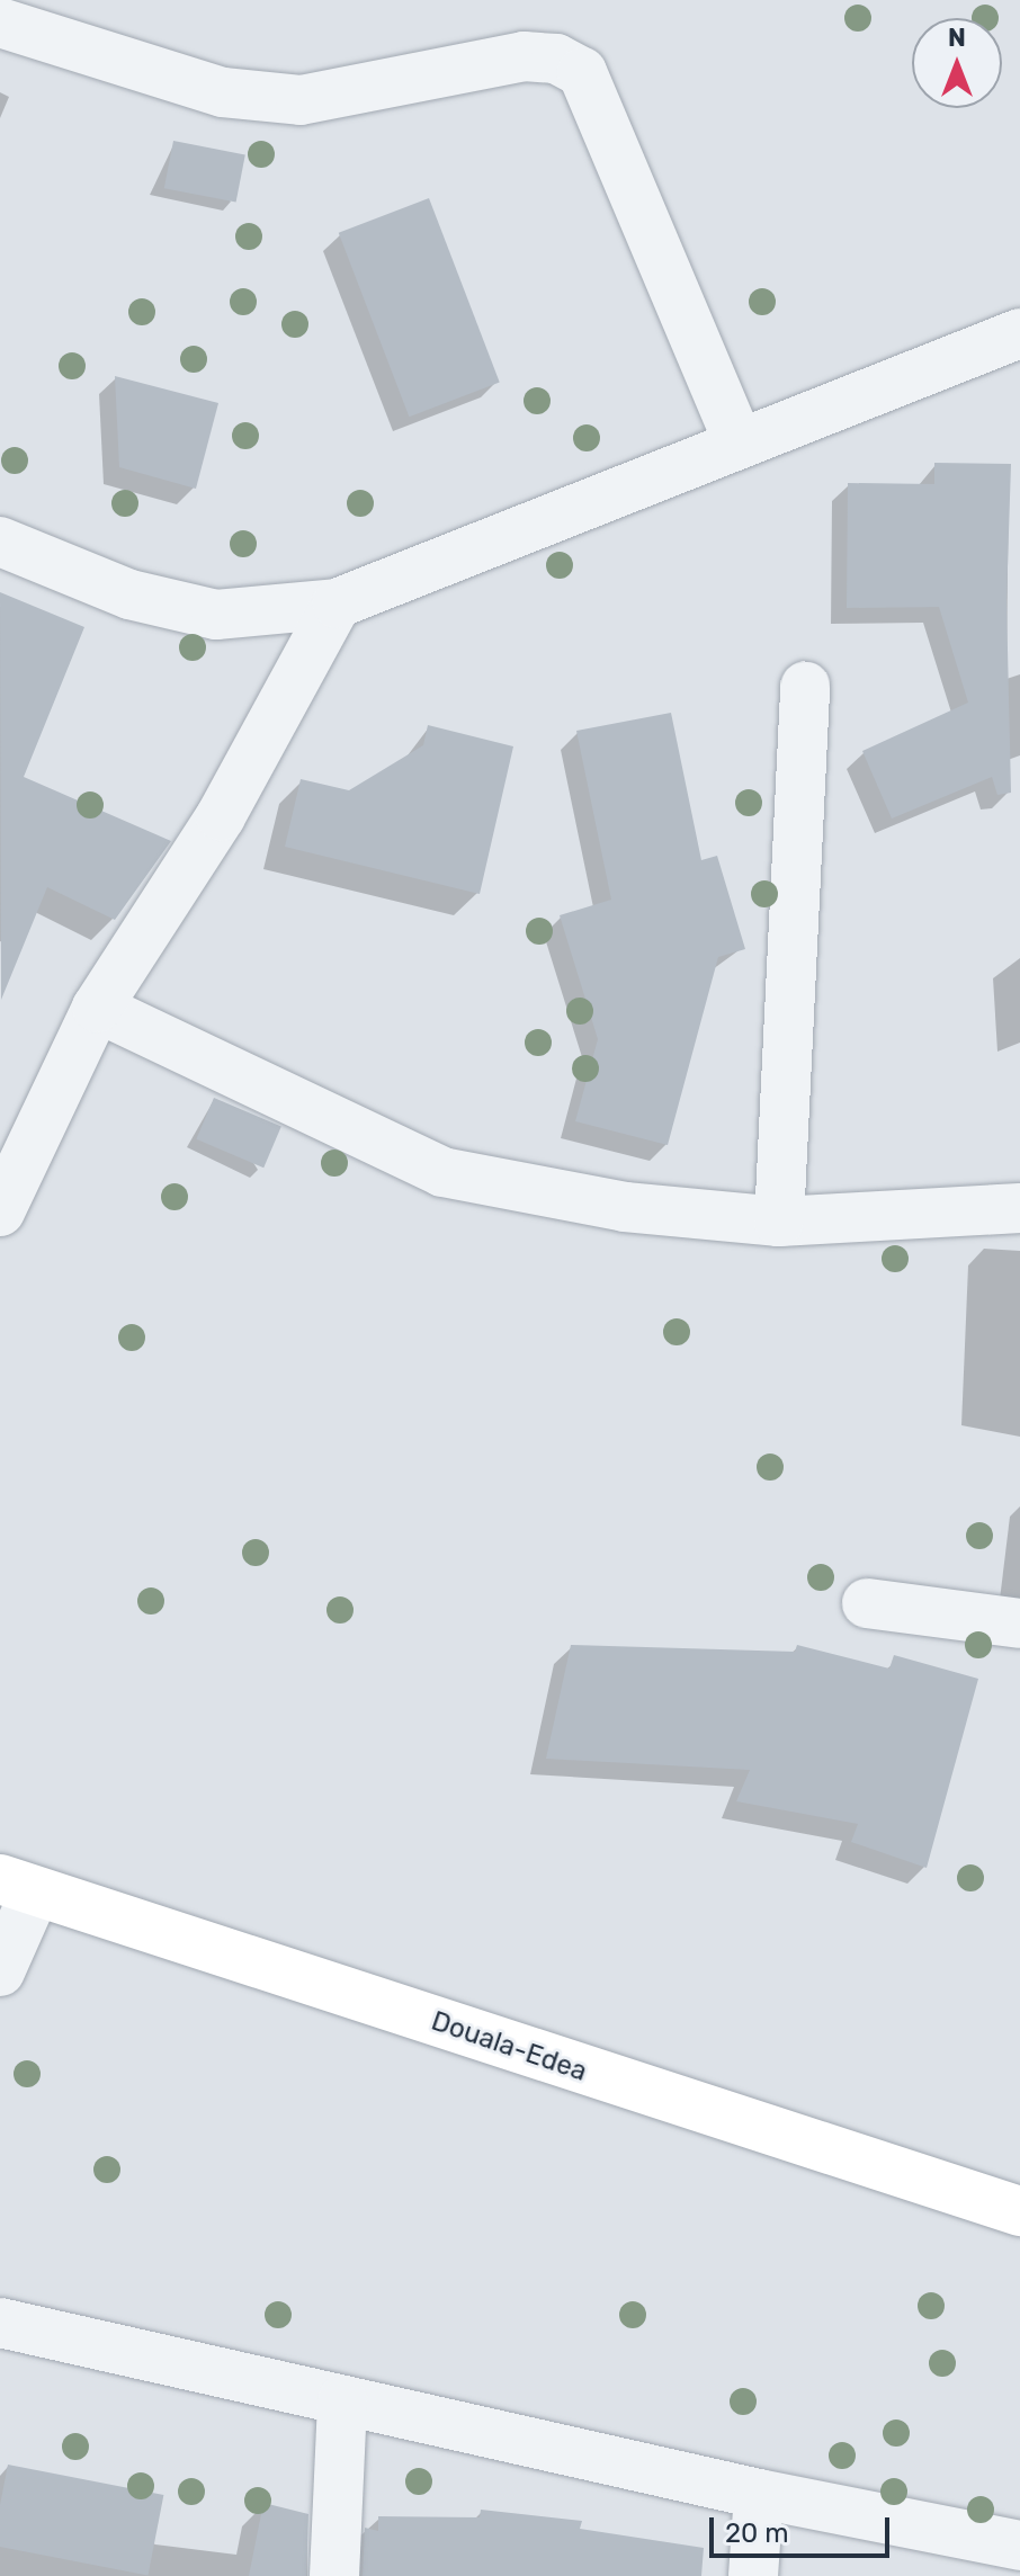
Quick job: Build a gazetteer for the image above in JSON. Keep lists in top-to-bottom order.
{
  "streets": {
    "highway": ["Douala-Edea"]
  },
  "scale_bar": "20 m",
  "north": "top"
}
